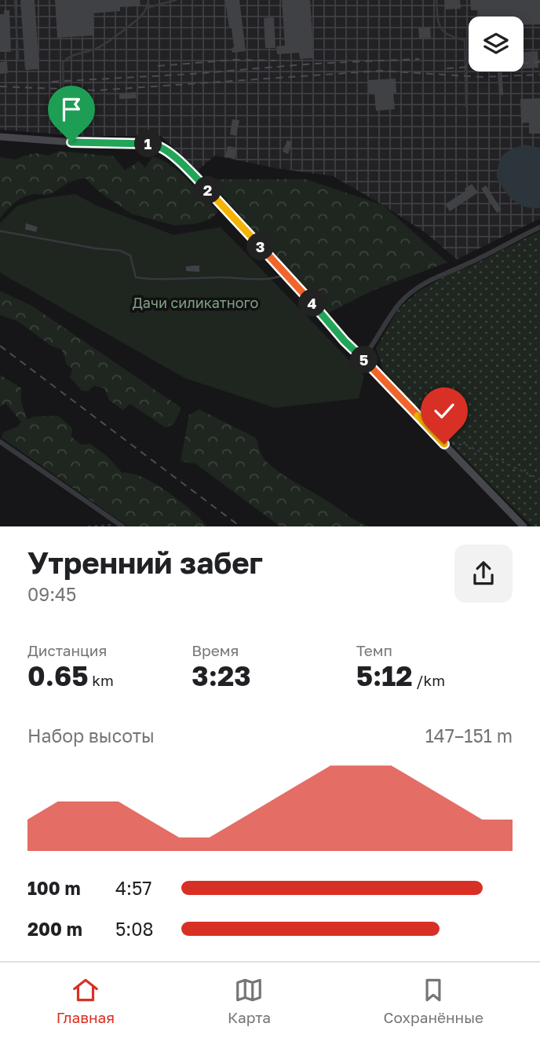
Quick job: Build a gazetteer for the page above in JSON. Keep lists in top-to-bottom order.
{
  "parks": ["Дачи силикатного"],
  "page": {
    "pins": [
      "1",
      "2",
      "3",
      "4",
      "5"
    ],
    "heading": ["Утренний забег", "09:45"],
    "stats": [
      ["Дистанция", "0.65 km"],
      ["Время", "3:23"],
      ["Темп", "5:12 /km"]
    ],
    "chart": ["Набор высоты", "147–151 m"],
    "list": [
      {
        "name": "100 m",
        "note": "4:57"
      },
      {
        "name": "200 m",
        "note": "5:08"
      }
    ],
    "tabs": ["Главная", "Карта", "Сохранённые"]
  }
}
